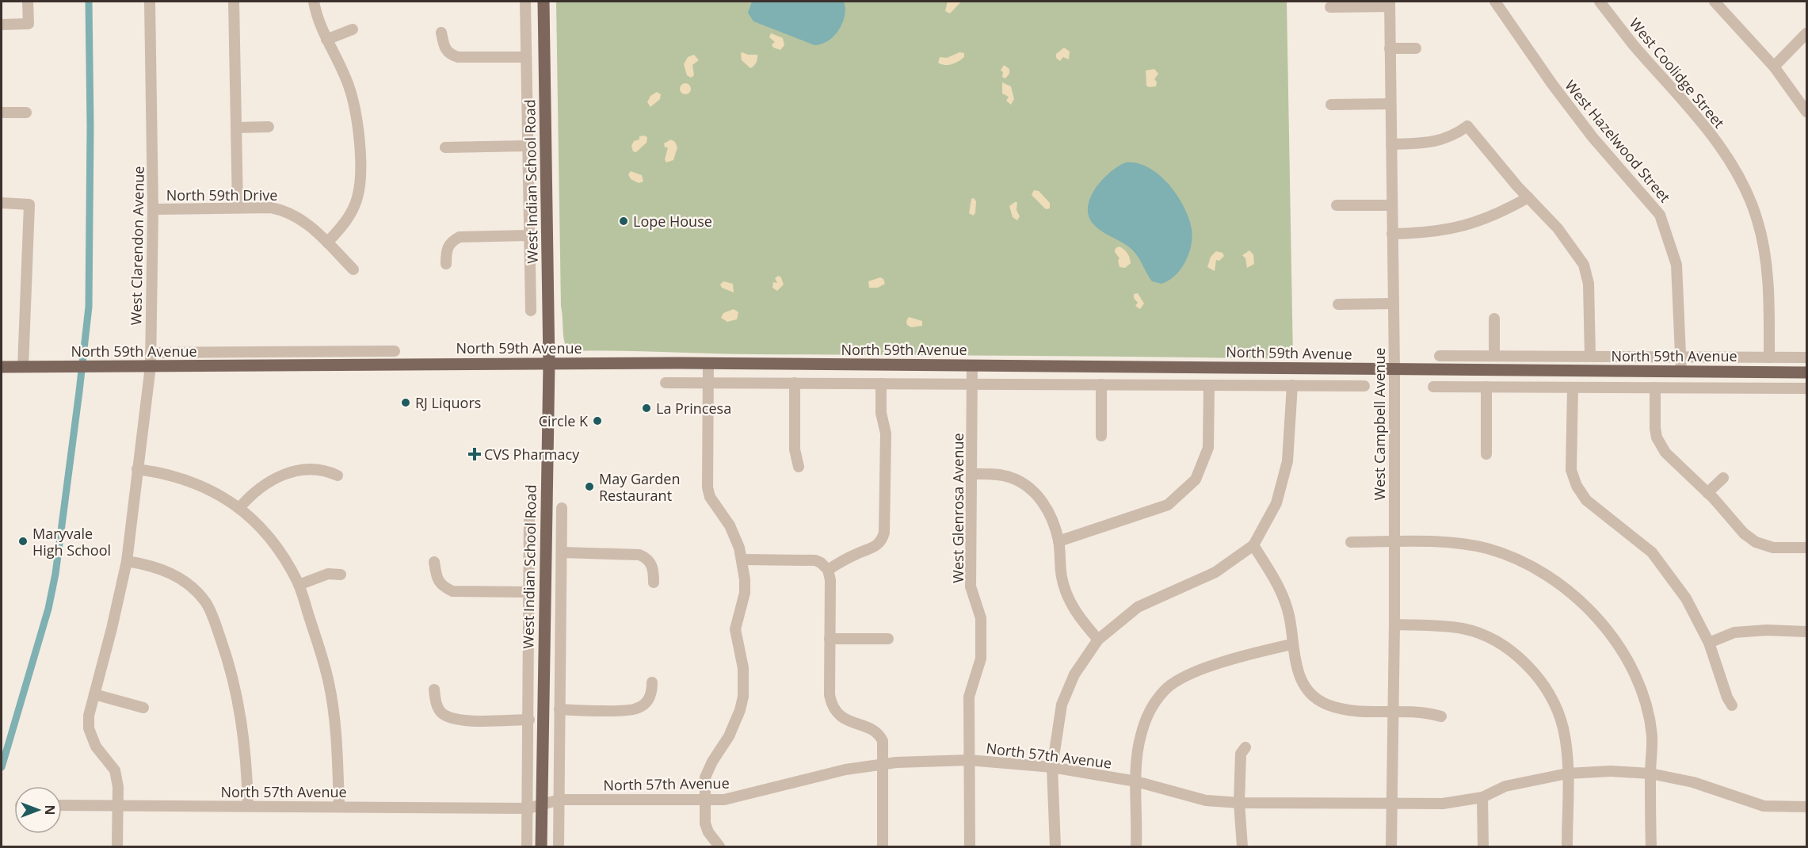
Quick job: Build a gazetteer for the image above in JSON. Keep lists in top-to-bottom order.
{
  "streets": {
    "main road": ["West Indian School Road", "North 59th Avenue"],
    "street": [
      "West Coolidge Street",
      "West Hazelwood Street",
      "North 59th Drive",
      "West Clarendon Avenue",
      "West Campbell Avenue",
      "West Glenrosa Avenue",
      "North 57th Avenue"
    ]
  },
  "crossings": [
    ["West Coolidge Street", "North 59th Avenue"],
    ["West Hazelwood Street", "North 59th Avenue"],
    ["West Indian School Road", "North 59th Avenue"],
    ["West Indian School Road", "North 57th Avenue"],
    ["North 59th Drive", "West Clarendon Avenue"],
    ["West Clarendon Avenue", "North 59th Avenue"],
    ["West Clarendon Avenue", "North 57th Avenue"],
    ["North 59th Avenue", "West Campbell Avenue"],
    ["North 59th Avenue", "West Glenrosa Avenue"],
    ["West Campbell Avenue", "North 57th Avenue"],
    ["West Glenrosa Avenue", "North 57th Avenue"]
  ],
  "places": {
    "other": [
      "Lope House",
      "RJ Liquors",
      "La Princesa",
      "Circle K",
      "May Garden Restaurant",
      "Maryvale High School"
    ],
    "health": ["CVS Pharmacy"]
  },
  "north": "right"
}
